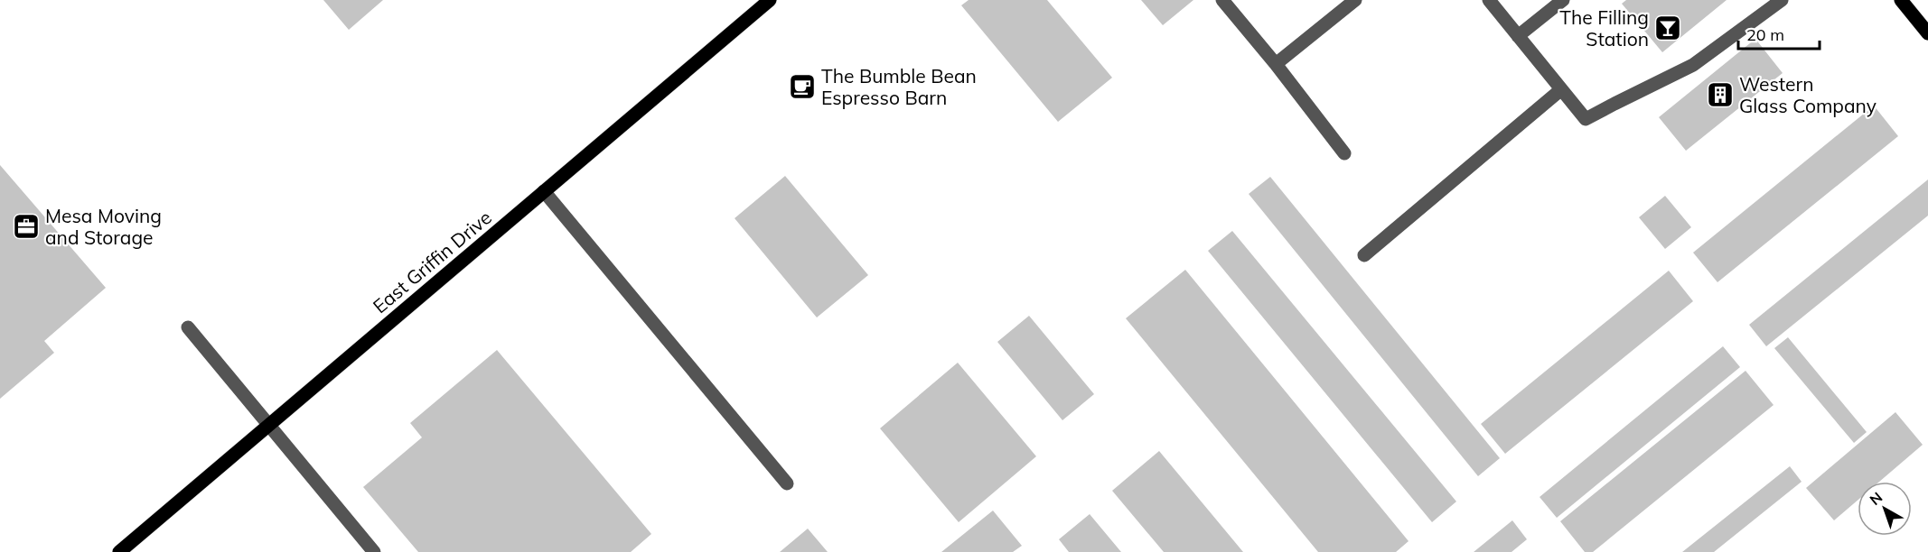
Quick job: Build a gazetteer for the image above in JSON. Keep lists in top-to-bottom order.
{
  "streets": {
    "main road": ["East Griffin Drive"]
  },
  "places": {
    "bar": ["The Filling Station"],
    "cafe": ["The Bumble Bean Espresso Barn"],
    "building": ["Western Glass Company"],
    "office": ["Mesa Moving and Storage"]
  },
  "scale_bar": "20 m",
  "north": "top left"
}
